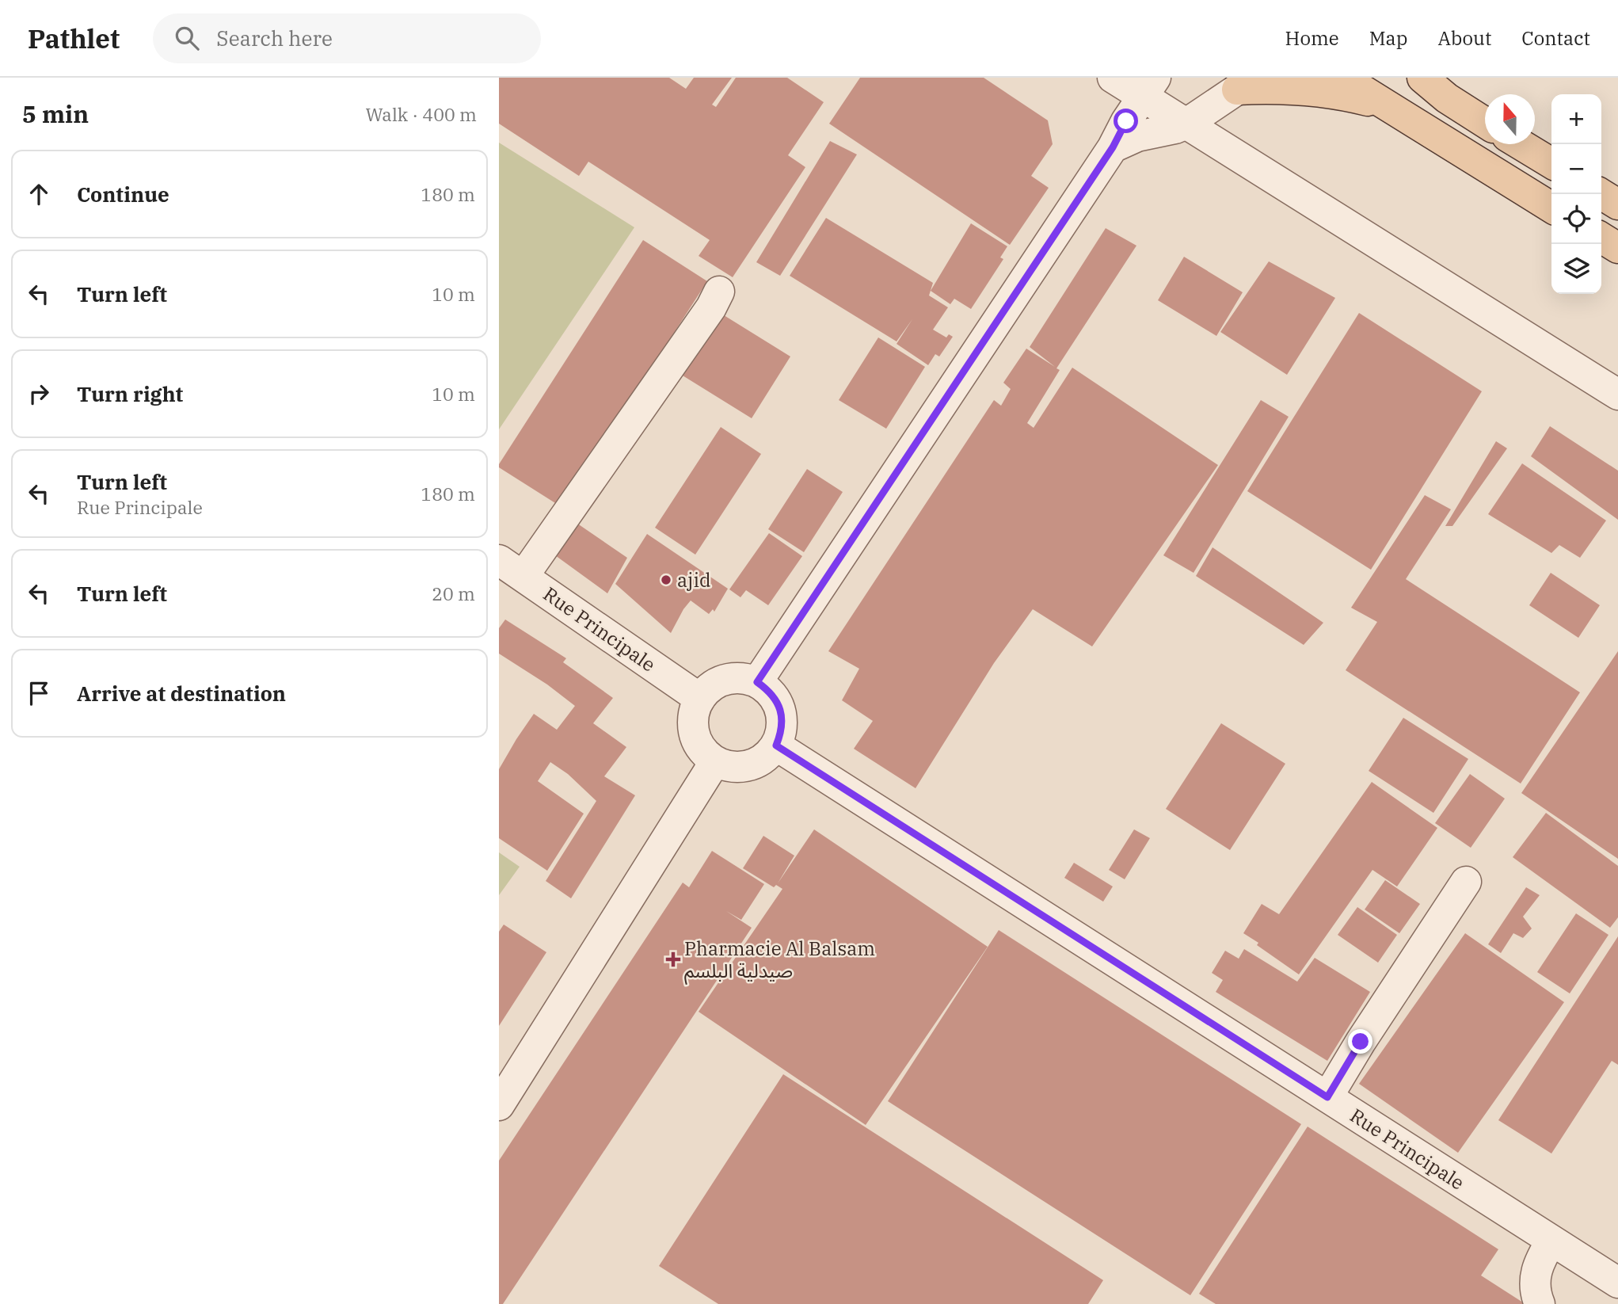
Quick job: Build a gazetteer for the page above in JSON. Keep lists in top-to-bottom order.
{
  "streets": {
    "street": ["Rue Principale"]
  },
  "places": {
    "other": ["ajid"],
    "health": ["Pharmacie Al Balsam صيدلية البلسم"]
  },
  "north": "top",
  "page": {
    "header": "Pathlet",
    "search": "Search here",
    "nav": [
      "Home",
      "Map",
      "About",
      "Contact"
    ],
    "heading": ["5 min", "Walk · 400 m"],
    "map_buttons": ["+", "−"],
    "list": [
      ["Continue", "180 m"],
      ["Turn left", "10 m"],
      ["Turn right", "10 m"],
      ["Turn left", "Rue Principale", "180 m"],
      ["Turn left", "20 m"],
      "Arrive at destination"
    ]
  }
}
